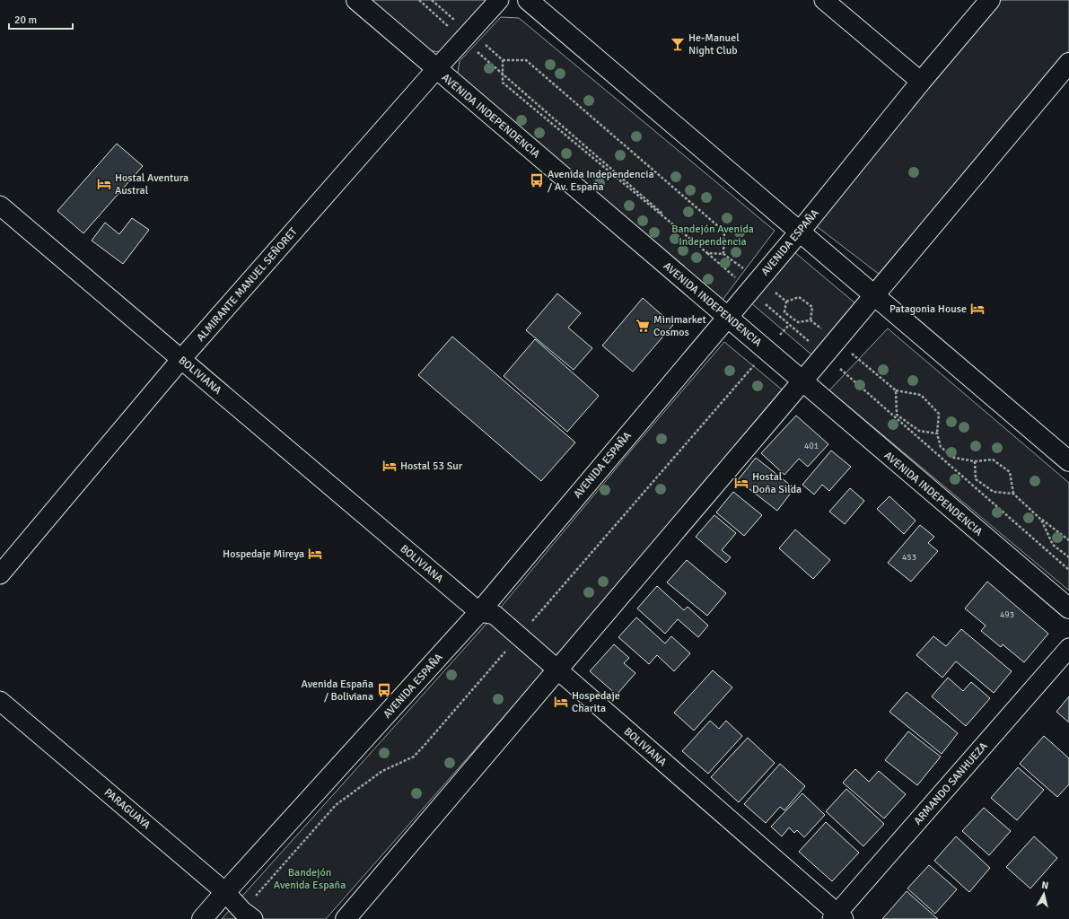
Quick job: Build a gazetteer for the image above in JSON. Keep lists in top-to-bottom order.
{
  "streets": {
    "main road": ["AVENIDA INDEPENDENCIA", "AVENIDA ESPAÑA"],
    "street": [
      "ALMIRANTE MANUEL SEÑORET",
      "BOLIVIANA",
      "ARMANDO SANHUEZA",
      "PARAGUAYA"
    ]
  },
  "crossings": [
    ["AVENIDA INDEPENDENCIA", "AVENIDA ESPAÑA"],
    ["AVENIDA INDEPENDENCIA", "ALMIRANTE MANUEL SEÑORET"],
    ["AVENIDA ESPAÑA", "BOLIVIANA"],
    ["AVENIDA ESPAÑA", "PARAGUAYA"],
    ["ALMIRANTE MANUEL SEÑORET", "BOLIVIANA"],
    ["BOLIVIANA", "ARMANDO SANHUEZA"]
  ],
  "parks": ["Bandejón Avenida Independencia", "Bandejón Avenida España"],
  "places": {
    "bar": ["He-Manuel Night Club"],
    "bus stop": ["Avenida Independencia / Av. España", "Avenida España / Boliviana"],
    "hotel": [
      "Hostal Aventura Austral",
      "Patagonia House",
      "Hostal 53 Sur",
      "Hostal Doña Silda",
      "Hospedaje Mireya",
      "Hospedaje Charita"
    ],
    "supermarket": ["Minimarket Cosmos"]
  },
  "house_numbers": ["401", "453", "493"],
  "scale_bar": "20 m",
  "north": "top"
}
